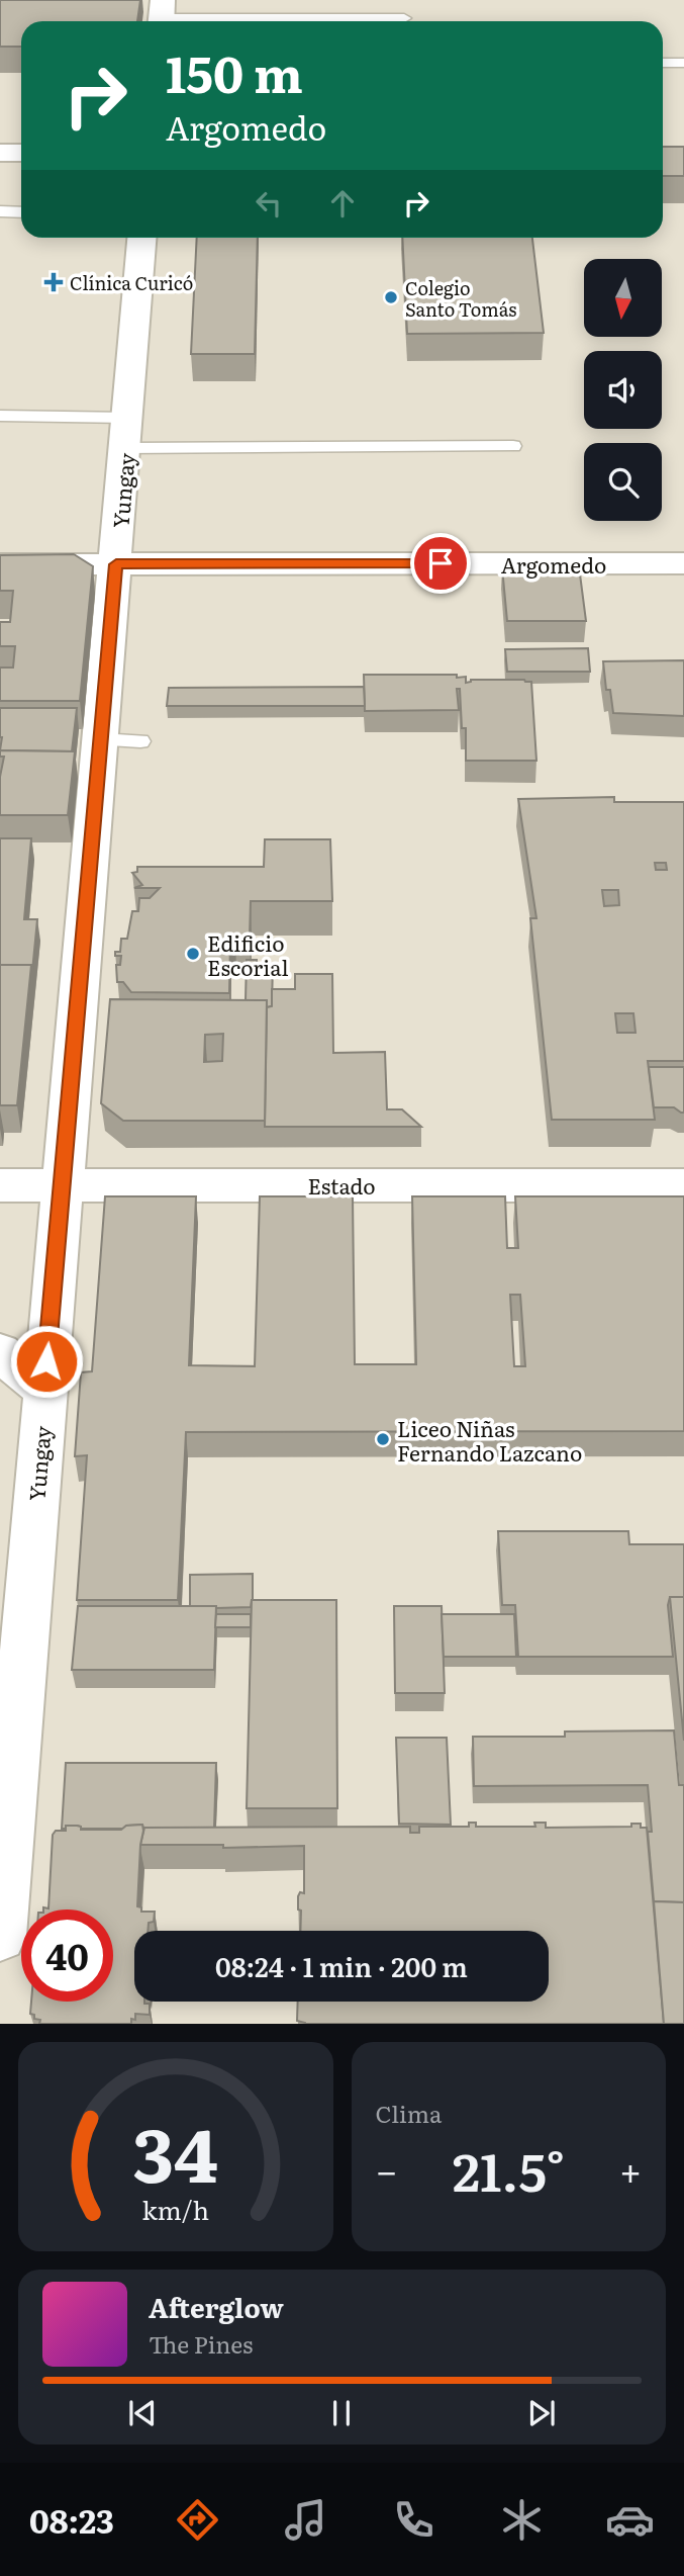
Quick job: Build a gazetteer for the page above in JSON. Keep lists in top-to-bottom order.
{
  "streets": {
    "street": ["Yungay", "Argomedo", "Estado"]
  },
  "crossings": [
    ["Yungay", "Argomedo"],
    ["Yungay", "Estado"]
  ],
  "places": {
    "health": ["Clínica Curicó"],
    "other": ["Colegio Santo Tomás", "Edificio Escorial", "Liceo Niñas Fernando Lazcano"]
  },
  "north": "bottom",
  "page": {
    "turn": ["150 m", "Argomedo"],
    "limit": "40",
    "trip": "08:24 · 1 min · 200 m",
    "tile": "Clima",
    "heat": ["−", "21.5°", "+"],
    "song": ["Afterglow", "The Pines"],
    "tabs": "08:23",
    "gauge": ["34", "km/h"]
  }
}
